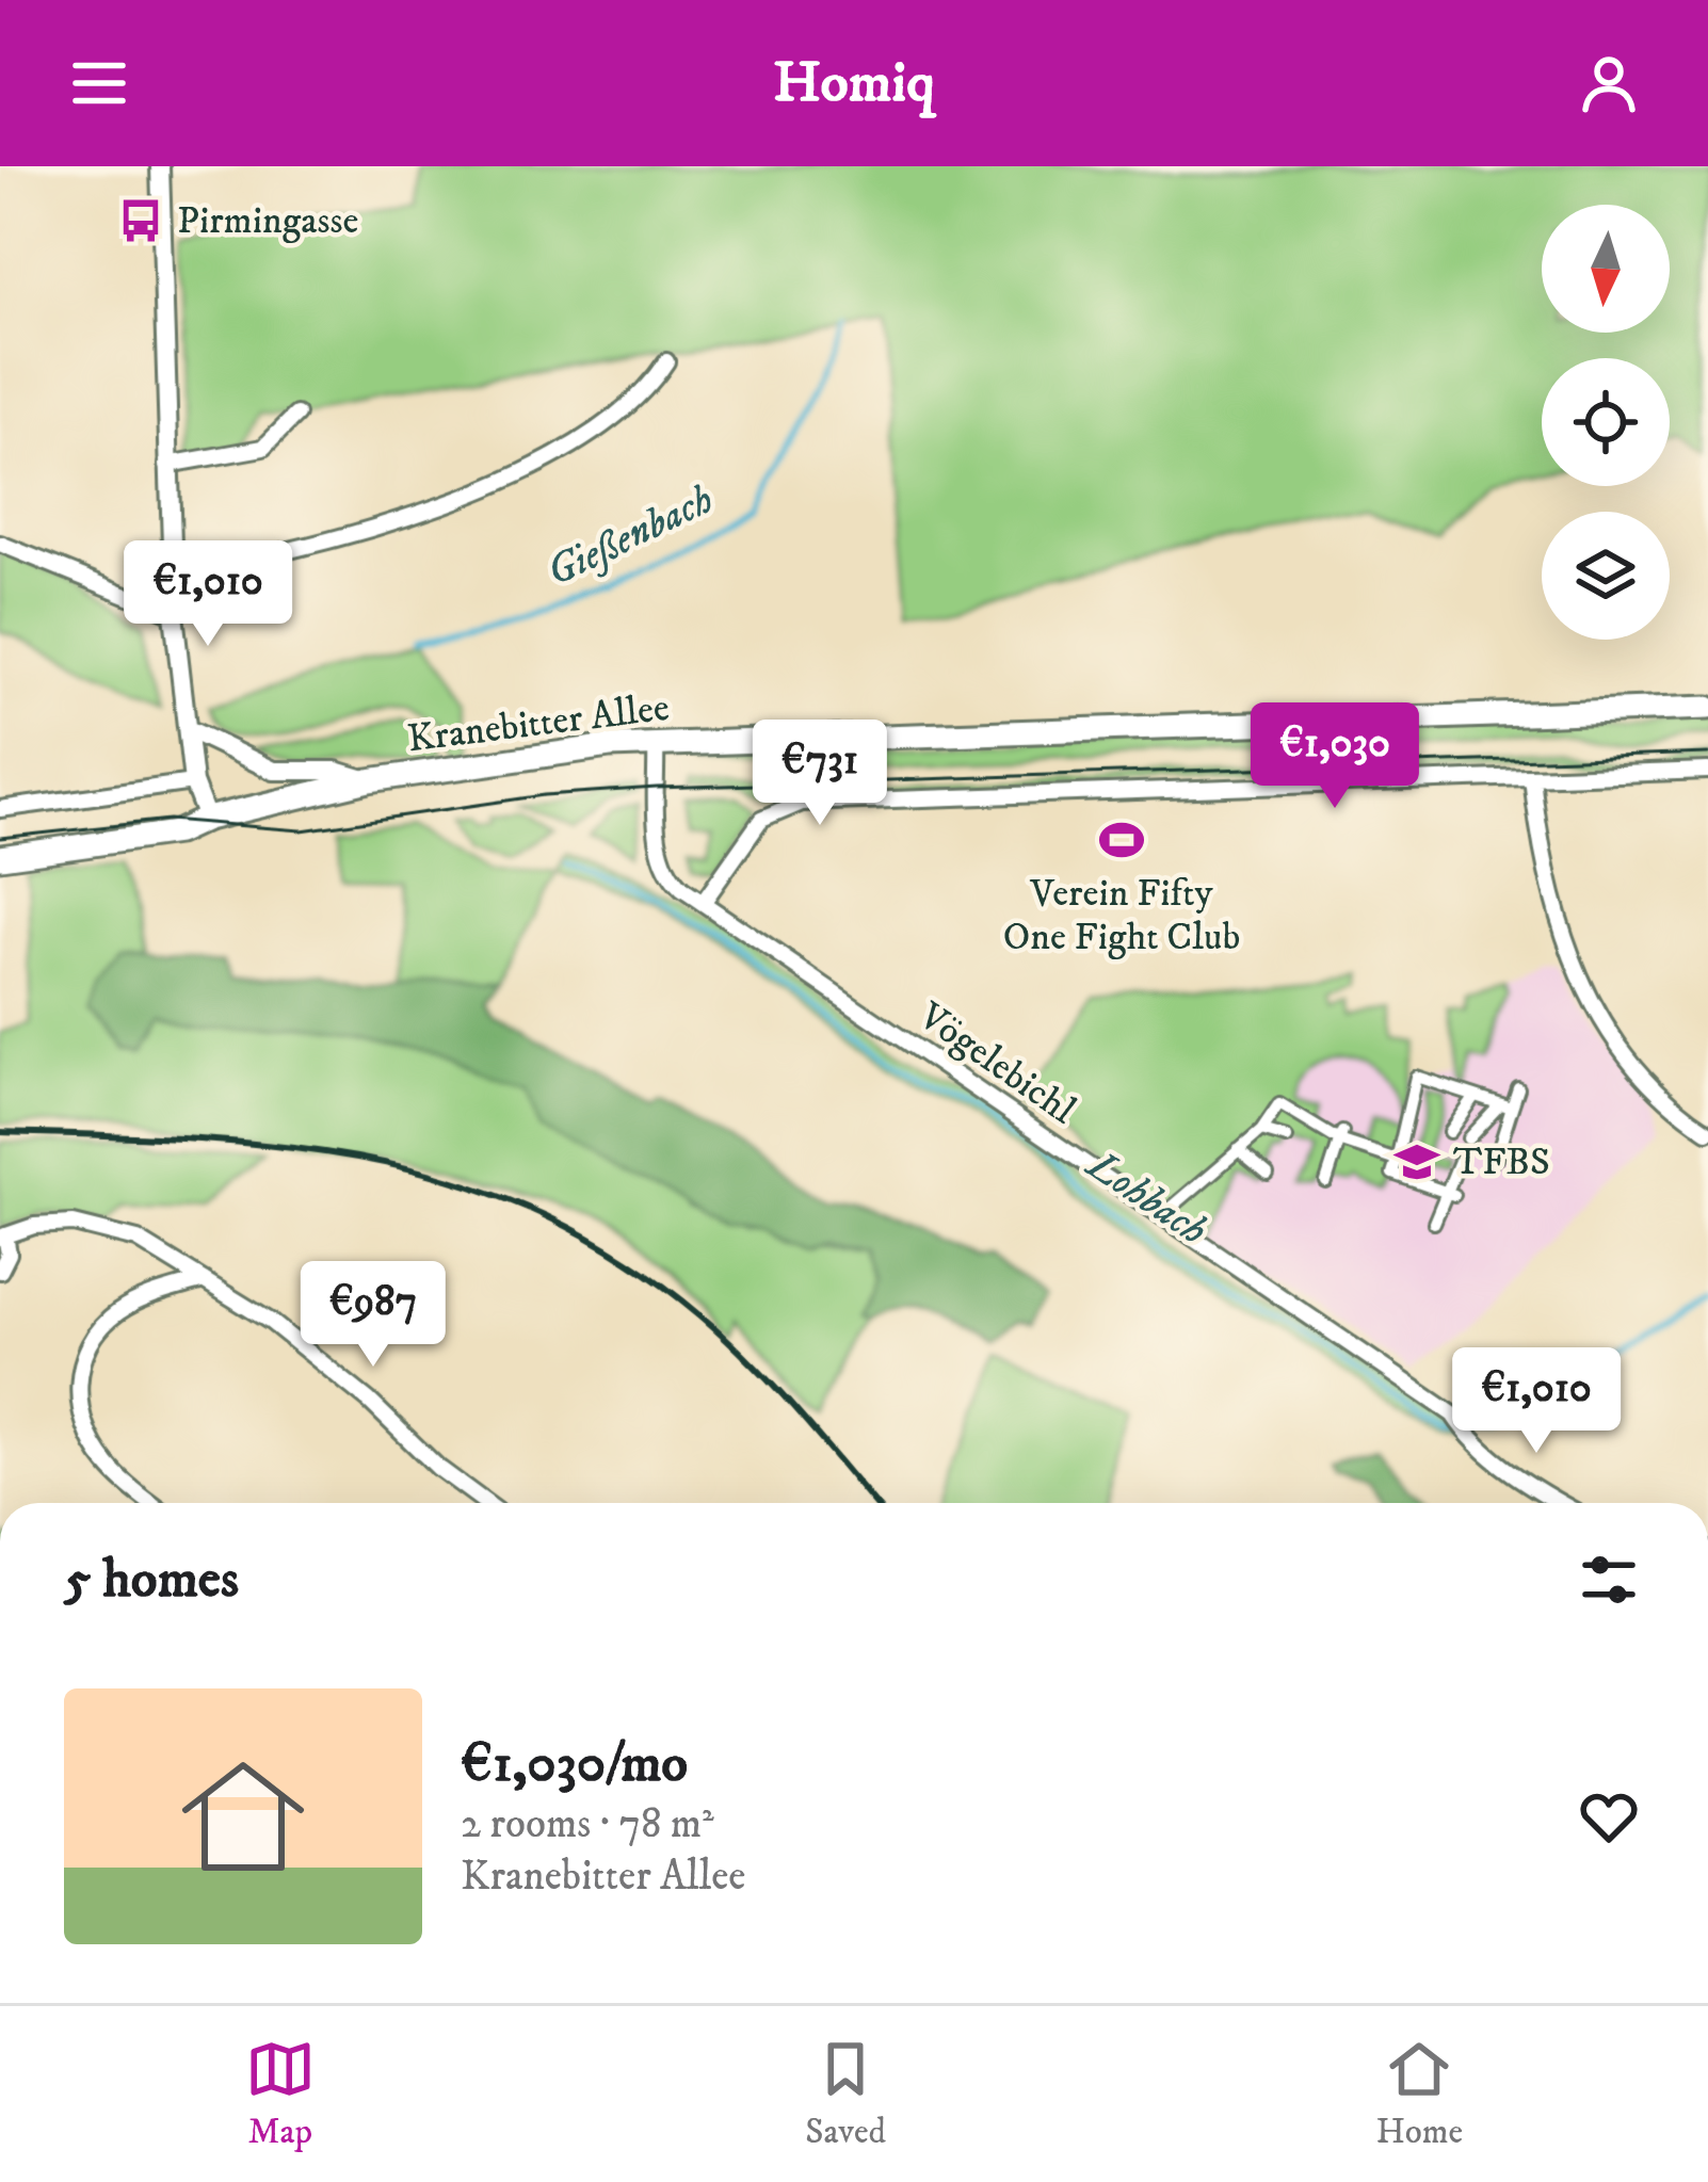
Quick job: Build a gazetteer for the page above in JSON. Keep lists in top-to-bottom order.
{
  "streets": {
    "main road": ["Kranebitter Allee"],
    "street": ["Vögelebichl"]
  },
  "crossings": [
    ["Kranebitter Allee", "Vögelebichl"]
  ],
  "water": ["Gießenbach", "Lohbach"],
  "places": {
    "bus stop": ["Pirmingasse"],
    "sports": ["Verein Fifty One Fight Club"],
    "school or university": ["TFBS"]
  },
  "north": "bottom",
  "page": {
    "header": "Homiq",
    "price": [
      "€1,010",
      "€1,030",
      "€731",
      "€987",
      "€1,010"
    ],
    "heading": "5 homes",
    "list": [
      {
        "name": "€1,030/mo",
        "note": "2 rooms · 78 m² · Kranebitter Allee"
      }
    ],
    "tabs": ["Map", "Saved", "Home"]
  }
}
